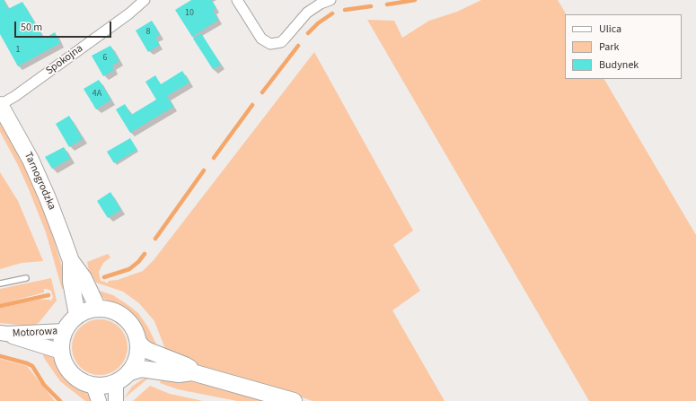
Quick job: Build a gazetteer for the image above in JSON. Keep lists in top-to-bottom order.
{
  "streets": {
    "main road": ["Tarnogrodzka"],
    "street": ["Spokojna", "Motorowa"]
  },
  "crossings": [
    ["Spokojna", "Tarnogrodzka"],
    ["Tarnogrodzka", "Motorowa"]
  ],
  "house_numbers": [
    "10",
    "8",
    "1",
    "6",
    "4A"
  ],
  "legend": ["Ulica", "Park", "Budynek"],
  "scale_bar": "50 m"
}
